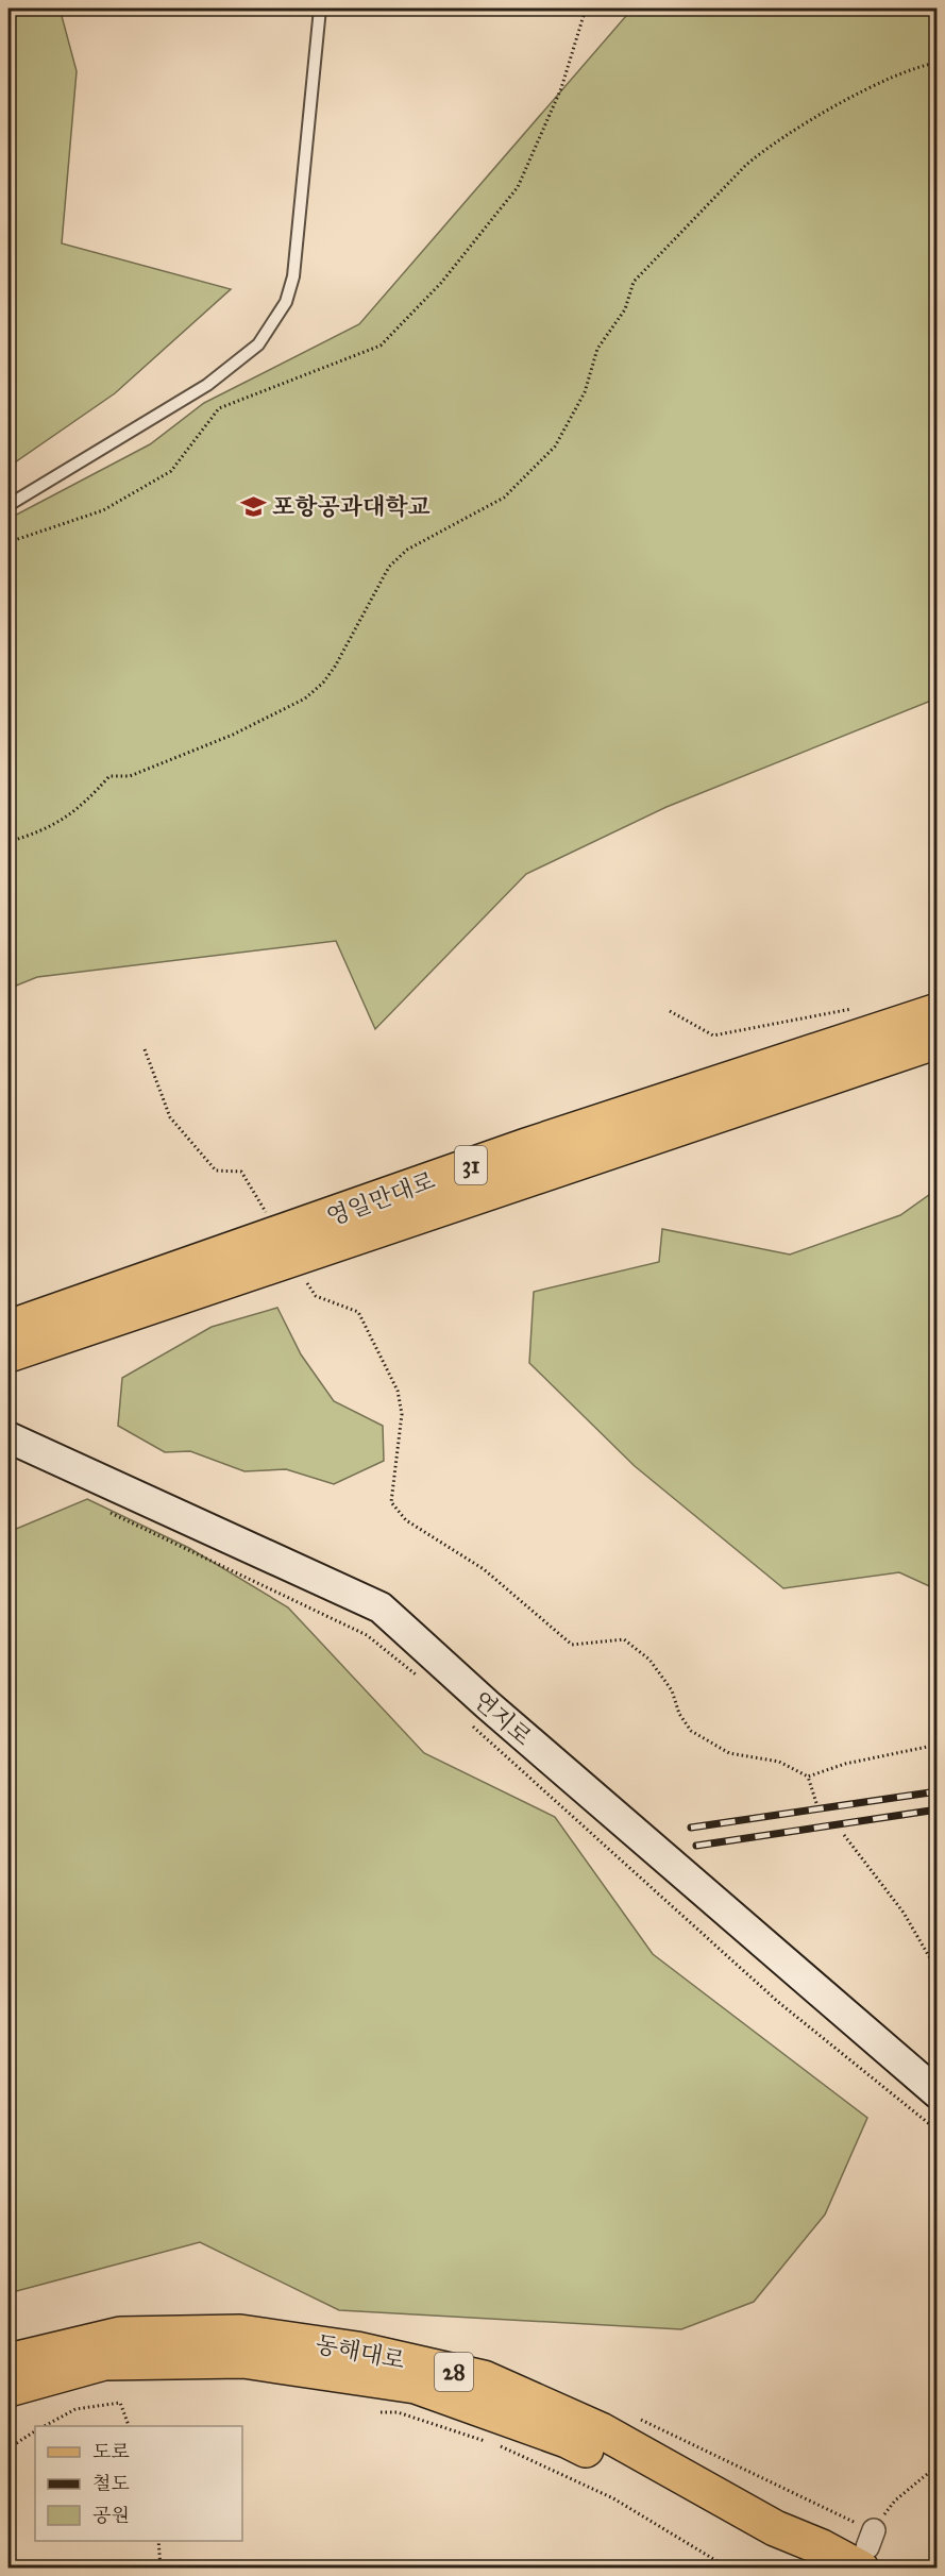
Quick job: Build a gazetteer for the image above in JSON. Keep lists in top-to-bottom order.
{
  "streets": {
    "main road": [
      "31",
      "영일만대로",
      "연지로",
      "동해대로",
      "28"
    ]
  },
  "places": {
    "school or university": ["포항공과대학교"]
  },
  "legend": ["도로", "철도", "공원"]
}
